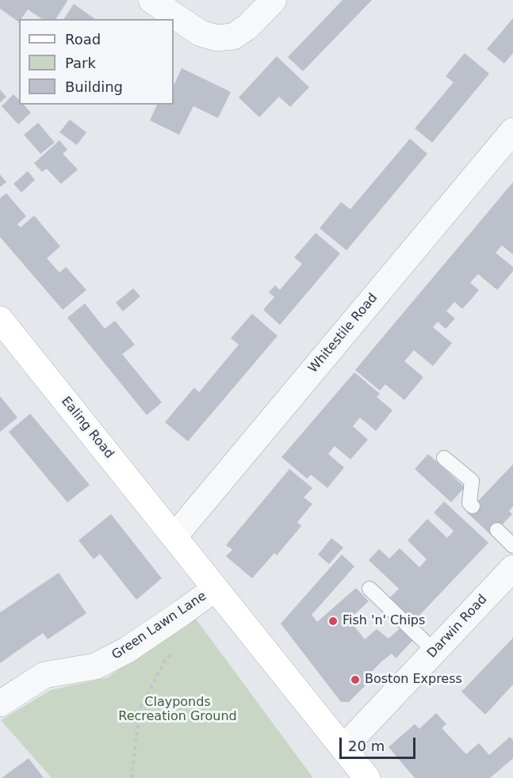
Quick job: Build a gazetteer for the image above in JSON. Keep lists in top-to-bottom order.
{
  "streets": {
    "main road": ["Ealing Road"],
    "street": ["Whitestile Road", "Green Lawn Lane", "Darwin Road"]
  },
  "crossings": [
    ["Whitestile Road", "Ealing Road"],
    ["Ealing Road", "Green Lawn Lane"],
    ["Ealing Road", "Darwin Road"]
  ],
  "parks": ["Clayponds Recreation Ground"],
  "places": ["Fish 'n' Chips", "Boston Express"],
  "legend": ["Road", "Park", "Building"],
  "scale_bar": "20 m"
}
